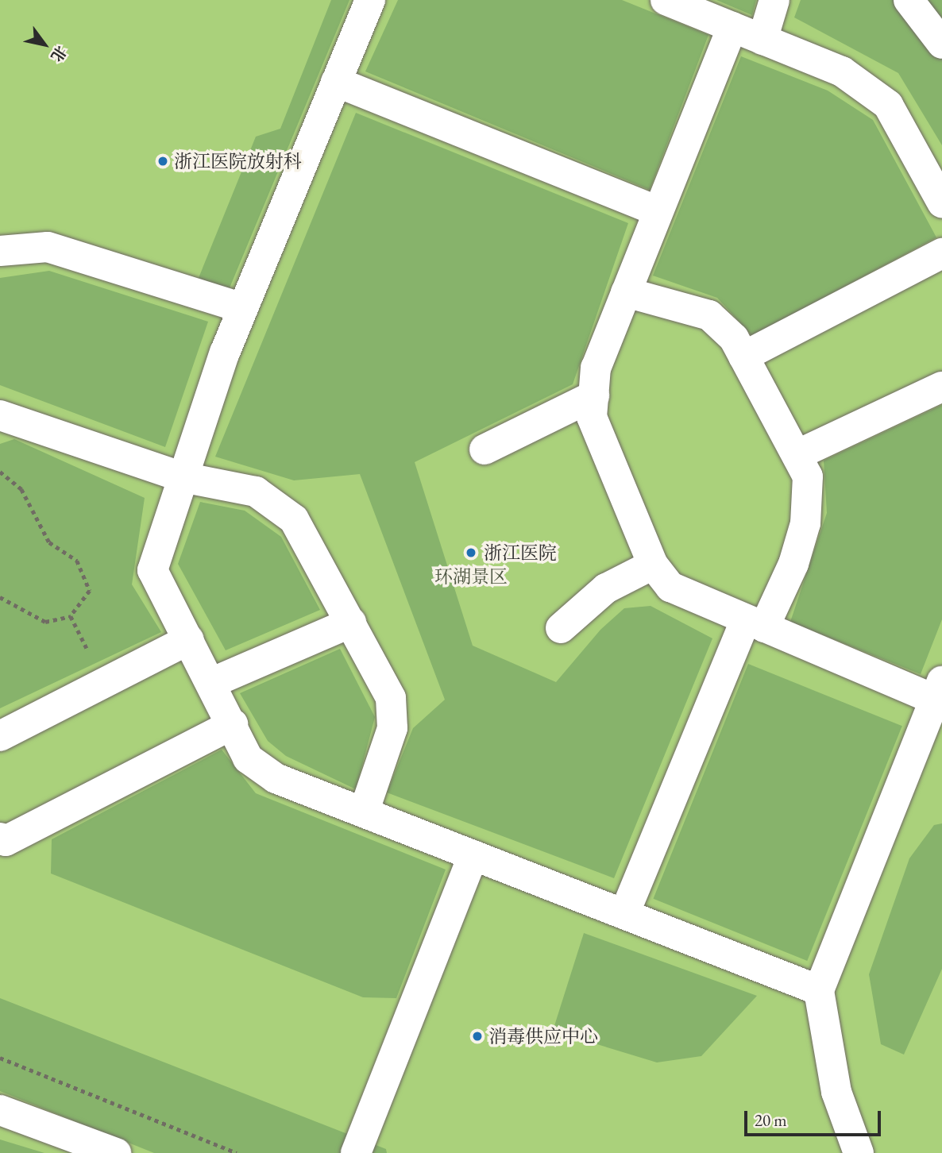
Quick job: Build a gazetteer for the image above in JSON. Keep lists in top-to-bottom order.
{
  "parks": ["环湖景区"],
  "places": ["浙江医院放射科", "浙江医院", "消毒供应中心"],
  "scale_bar": "20 m",
  "north": "bottom right"
}
